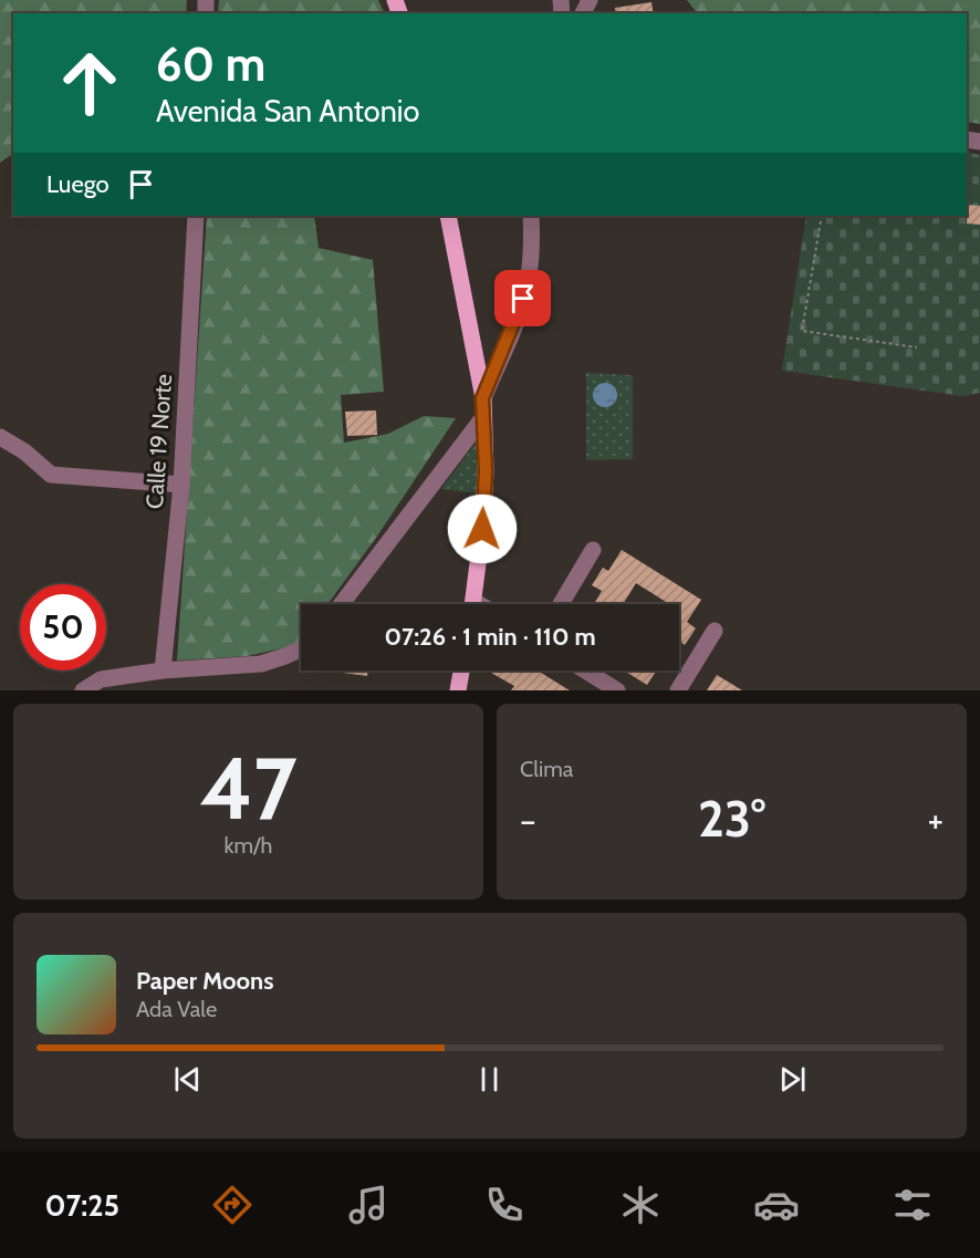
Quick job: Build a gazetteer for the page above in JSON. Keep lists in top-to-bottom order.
{
  "streets": {
    "street": ["Calle 19 Norte"]
  },
  "page": {
    "turn": ["60 m", "Avenida San Antonio"],
    "then": "Luego",
    "limit": "50",
    "trip": "07:26 · 1 min · 110 m",
    "tile": [
      ["47", "km/h"],
      "Clima"
    ],
    "heat": ["−", "23°", "+"],
    "song": ["Paper Moons", "Ada Vale"],
    "tabs": "07:25"
  }
}
